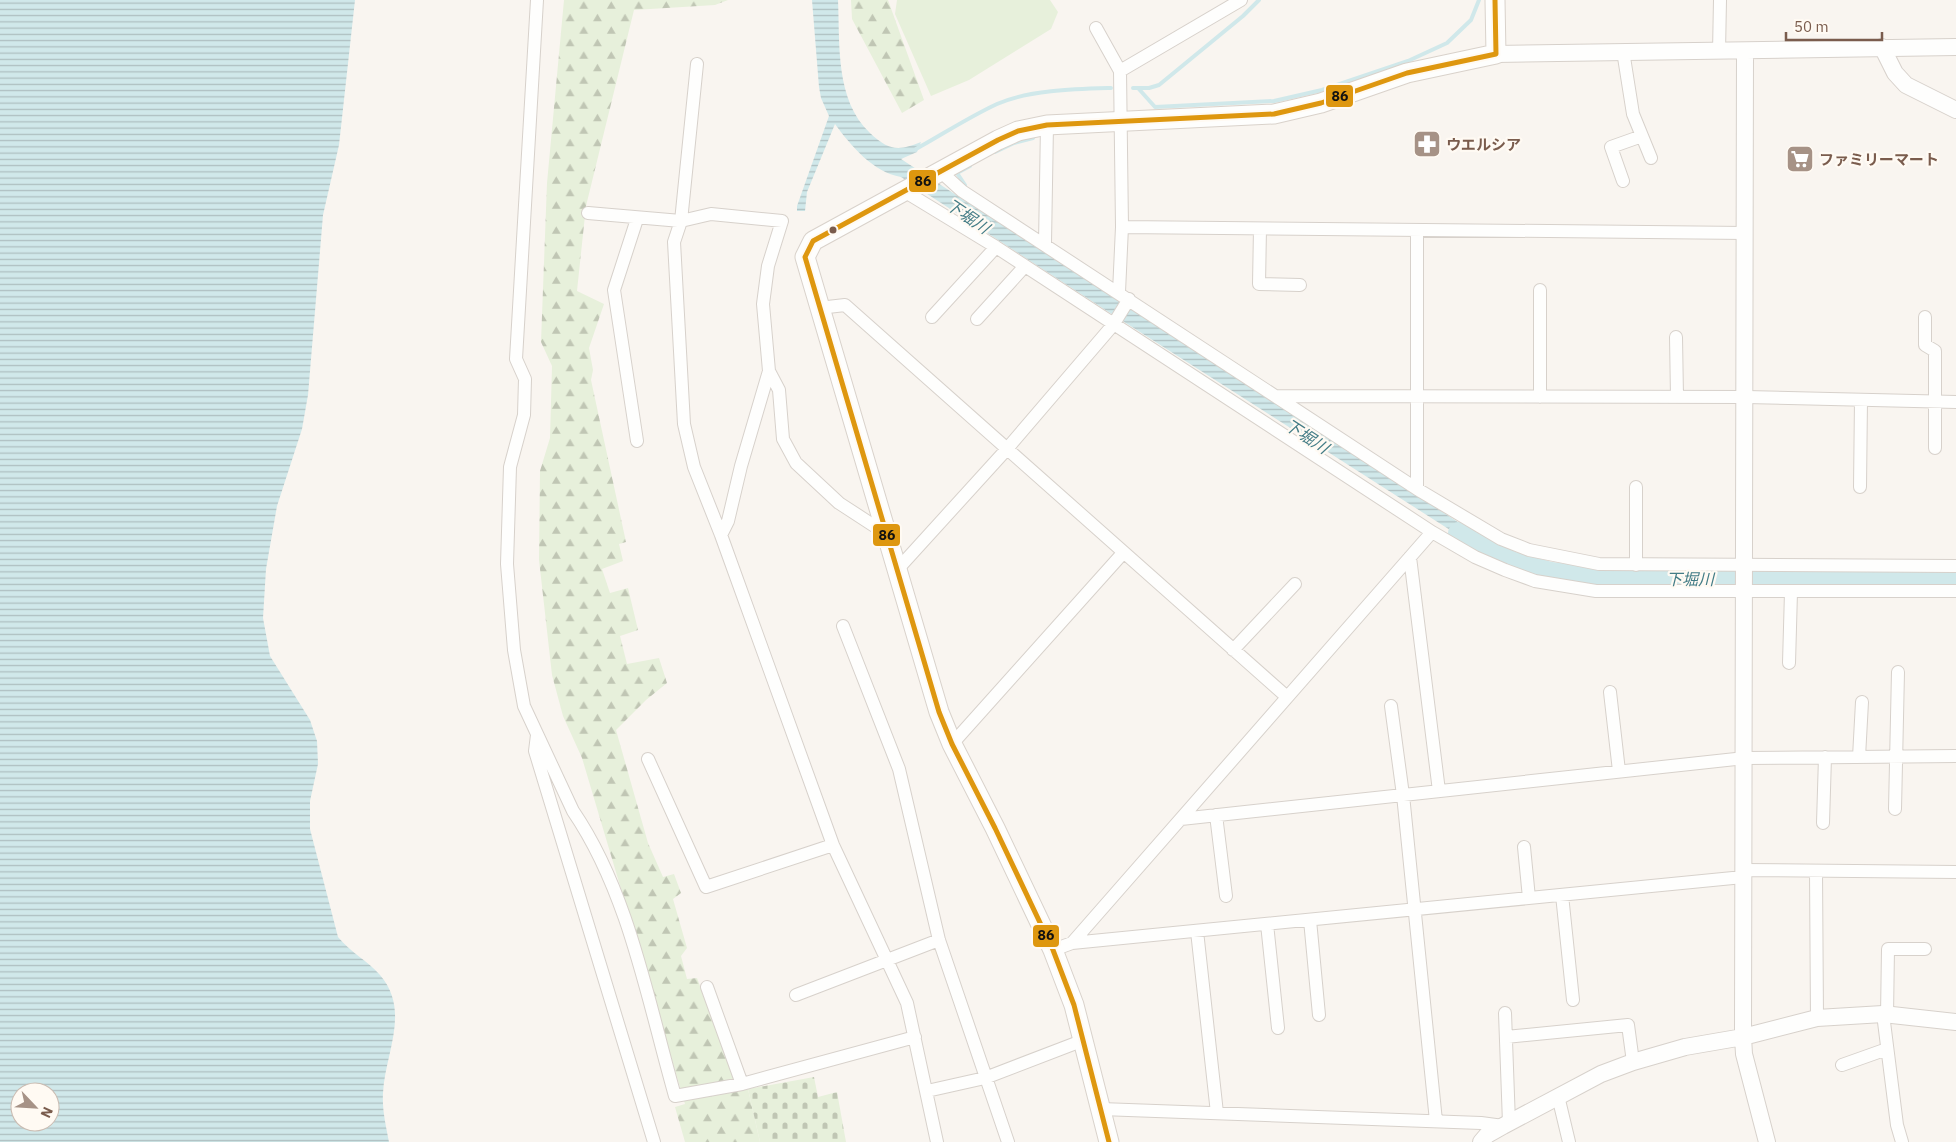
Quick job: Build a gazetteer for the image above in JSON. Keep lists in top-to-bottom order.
{
  "water": ["下堀川"],
  "places": {
    "pharmacy": ["ウエルシア"],
    "supermarket": ["ファミリーマート"]
  },
  "lines": ["transit line 86"],
  "scale_bar": "50 m",
  "north": "bottom right"
}
